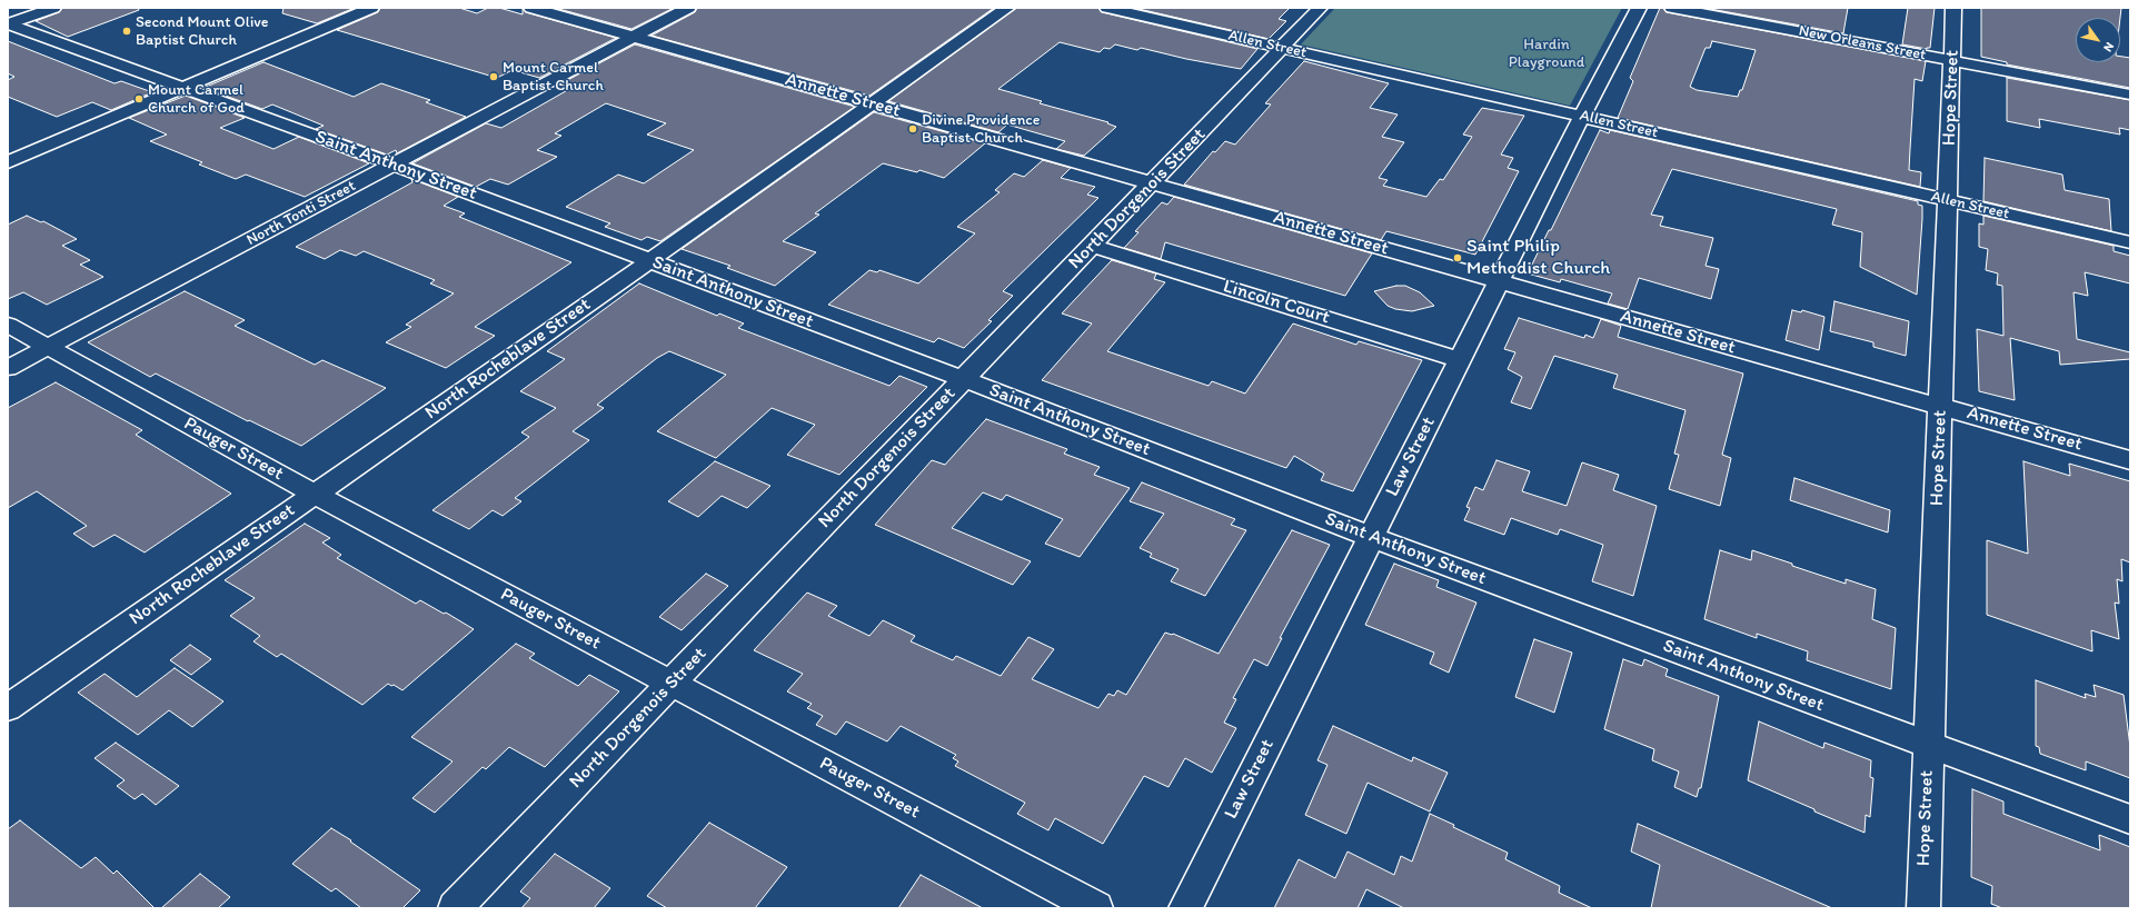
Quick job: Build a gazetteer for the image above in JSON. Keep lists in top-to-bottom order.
{
  "streets": {
    "street": [
      "New Orleans Street",
      "Allen Street",
      "Annette Street",
      "Hope Street",
      "Saint Anthony Street",
      "North Dorgenois Street",
      "North Tonti Street",
      "Lincoln Court",
      "North Rocheblave Street",
      "Pauger Street",
      "Law Street"
    ]
  },
  "crossings": [
    ["New Orleans Street", "Hope Street"],
    ["Allen Street", "Hope Street"],
    ["Allen Street", "North Dorgenois Street"],
    ["Allen Street", "Law Street"],
    ["Annette Street", "Hope Street"],
    ["Annette Street", "North Dorgenois Street"],
    ["Annette Street", "North Tonti Street"],
    ["Annette Street", "North Rocheblave Street"],
    ["Annette Street", "Law Street"],
    ["Hope Street", "Saint Anthony Street"],
    ["Saint Anthony Street", "North Dorgenois Street"],
    ["Saint Anthony Street", "North Tonti Street"],
    ["Saint Anthony Street", "North Rocheblave Street"],
    ["Saint Anthony Street", "Law Street"],
    ["North Dorgenois Street", "Lincoln Court"],
    ["North Dorgenois Street", "Pauger Street"],
    ["North Tonti Street", "Pauger Street"],
    ["Lincoln Court", "Law Street"],
    ["North Rocheblave Street", "Pauger Street"]
  ],
  "parks": ["Hardin Playground"],
  "places": [
    "Second Mount Olive Baptist Church",
    "Mount Carmel Baptist Church",
    "Mount Carmel Church of God",
    "Divine Providence Baptist Church",
    "Saint Philip Methodist Church"
  ],
  "north": "bottom right"
}
